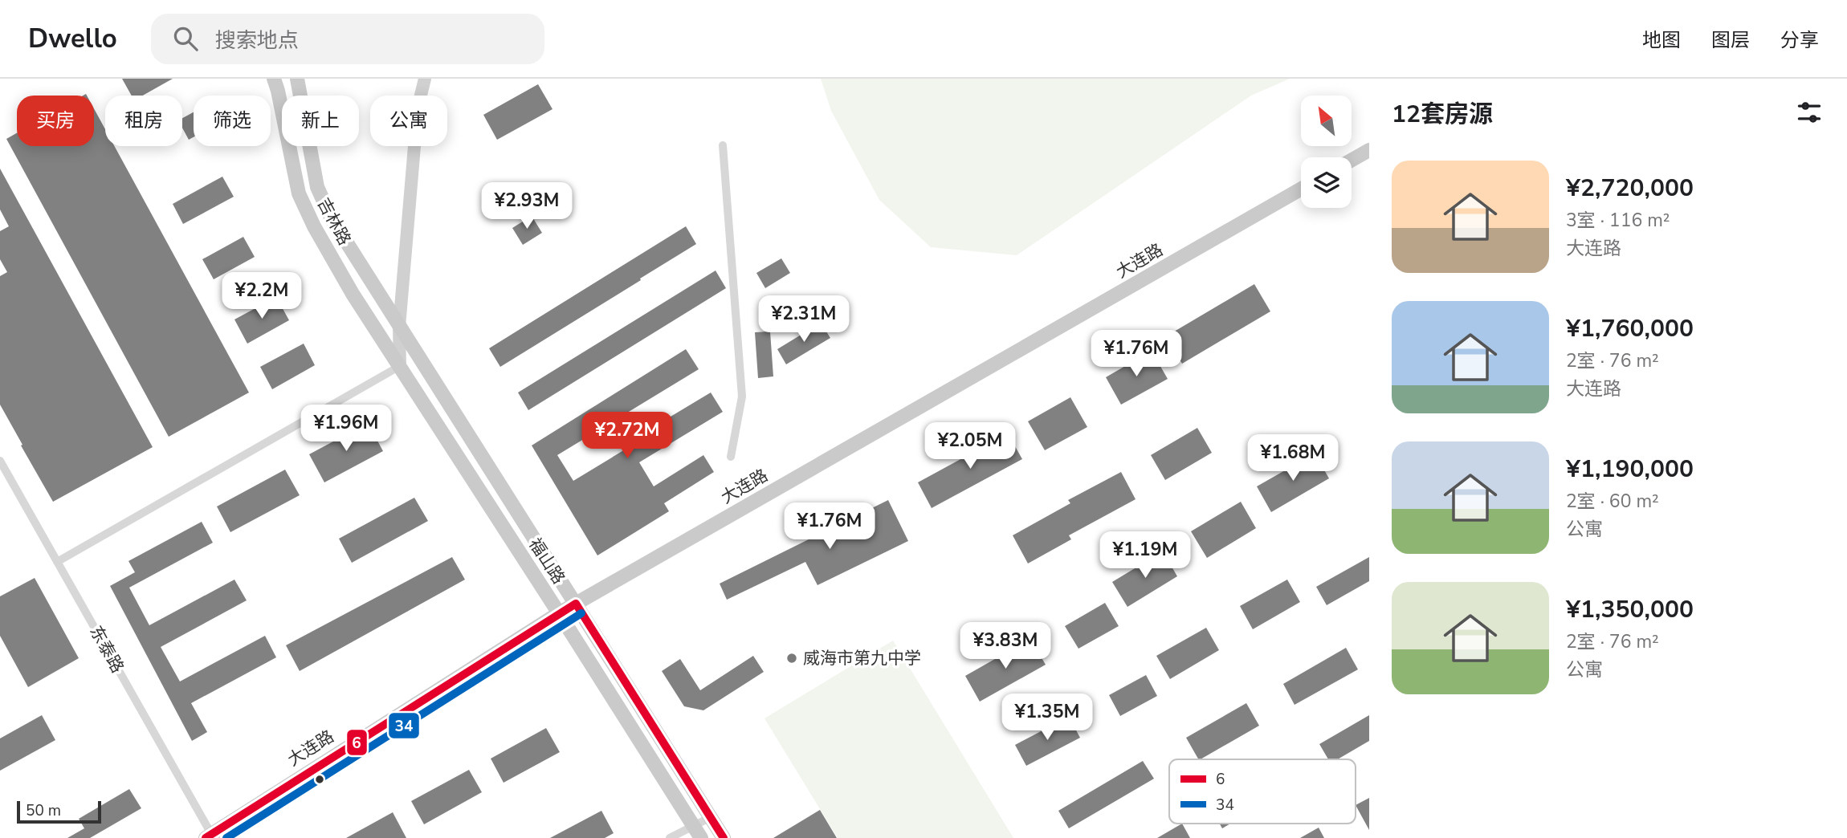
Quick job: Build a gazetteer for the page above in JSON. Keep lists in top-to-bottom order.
{
  "streets": {
    "main road": ["吉林路", "大连路", "福山路"],
    "street": ["东泰路"]
  },
  "crossings": [
    ["吉林路", "福山路"],
    ["大连路", "福山路"],
    ["大连路", "东泰路"]
  ],
  "places": ["威海市第九中学"],
  "lines": ["transit line 6", "transit line 34"],
  "legend": ["6", "34"],
  "scale_bar": "50 m",
  "north": "top left",
  "page": {
    "header": "Dwello",
    "search": "搜索地点",
    "nav": ["地图", "图层", "分享"],
    "heading": "12套房源",
    "chip": [
      "买房",
      "租房",
      "筛选",
      "新上",
      "公寓"
    ],
    "list": [
      {
        "name": "¥2,720,000",
        "note": "3室 · 116 m² · 大连路"
      },
      {
        "name": "¥1,760,000",
        "note": "2室 · 76 m² · 大连路"
      },
      {
        "name": "¥1,190,000",
        "note": "2室 · 60 m² · 公寓"
      },
      {
        "name": "¥1,350,000",
        "note": "2室 · 76 m² · 公寓"
      }
    ],
    "price": [
      "¥2.93M",
      "¥2.2M",
      "¥2.31M",
      "¥1.76M",
      "¥1.96M",
      "¥2.72M",
      "¥2.05M",
      "¥1.68M",
      "¥1.76M",
      "¥1.19M",
      "¥3.83M",
      "¥1.35M"
    ],
    "scale": "50 m"
  }
}
